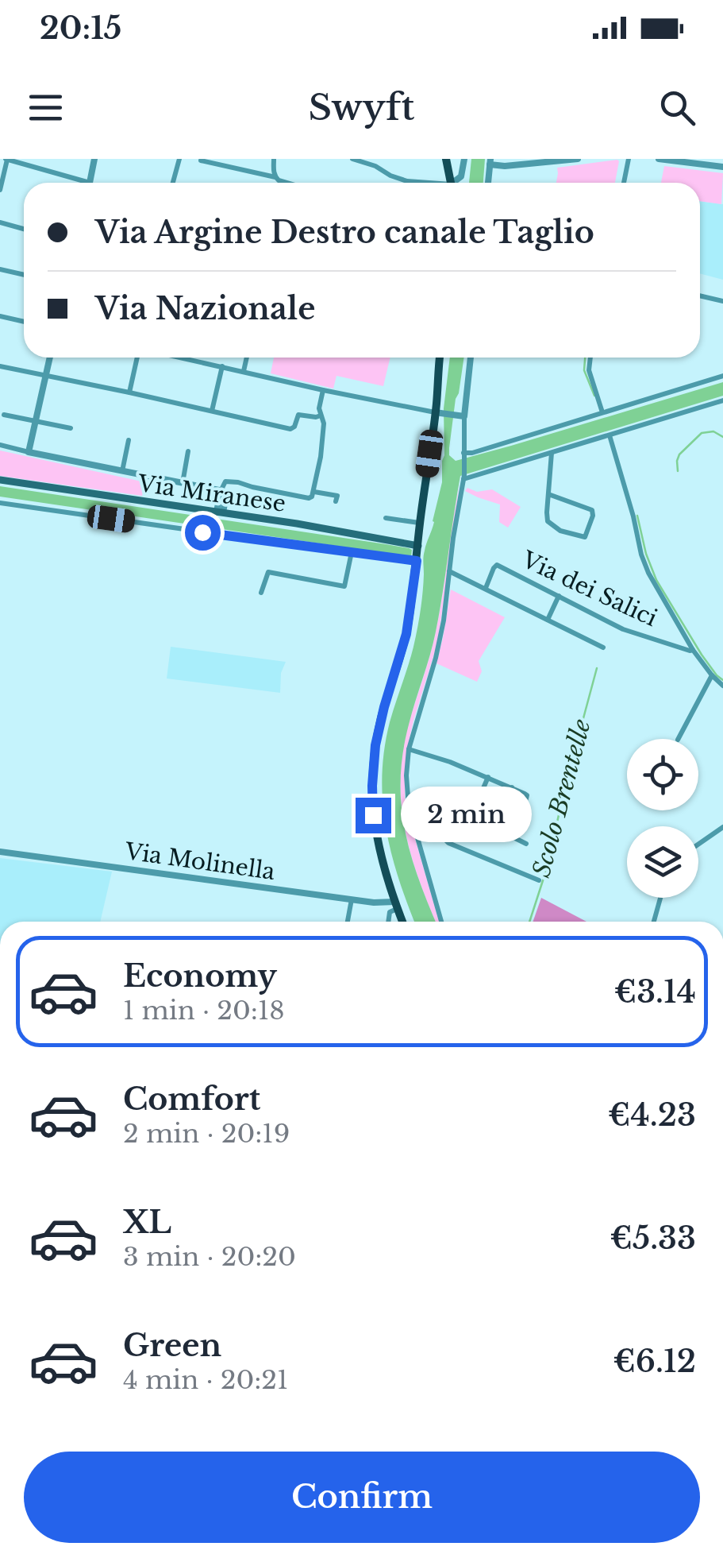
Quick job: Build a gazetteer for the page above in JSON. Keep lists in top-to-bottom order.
{
  "streets": {
    "main road": ["Via Miranese"],
    "street": ["Via dei Salici", "Via Molinella"]
  },
  "water": ["Scolo Brentelle"],
  "page": {
    "status": "20:15",
    "header": "Swyft",
    "banner": ["Via Argine Destro canale Taglio", "Via Nazionale"],
    "bubble": "2 min",
    "list": [
      {
        "name": "Economy",
        "note": "1 min · 20:18",
        "value": "€3.14"
      },
      {
        "name": "Comfort",
        "note": "2 min · 20:19",
        "value": "€4.23"
      },
      {
        "name": "XL",
        "note": "3 min · 20:20",
        "value": "€5.33"
      },
      {
        "name": "Green",
        "note": "4 min · 20:21",
        "value": "€6.12"
      }
    ],
    "buttons": "Confirm"
  }
}
